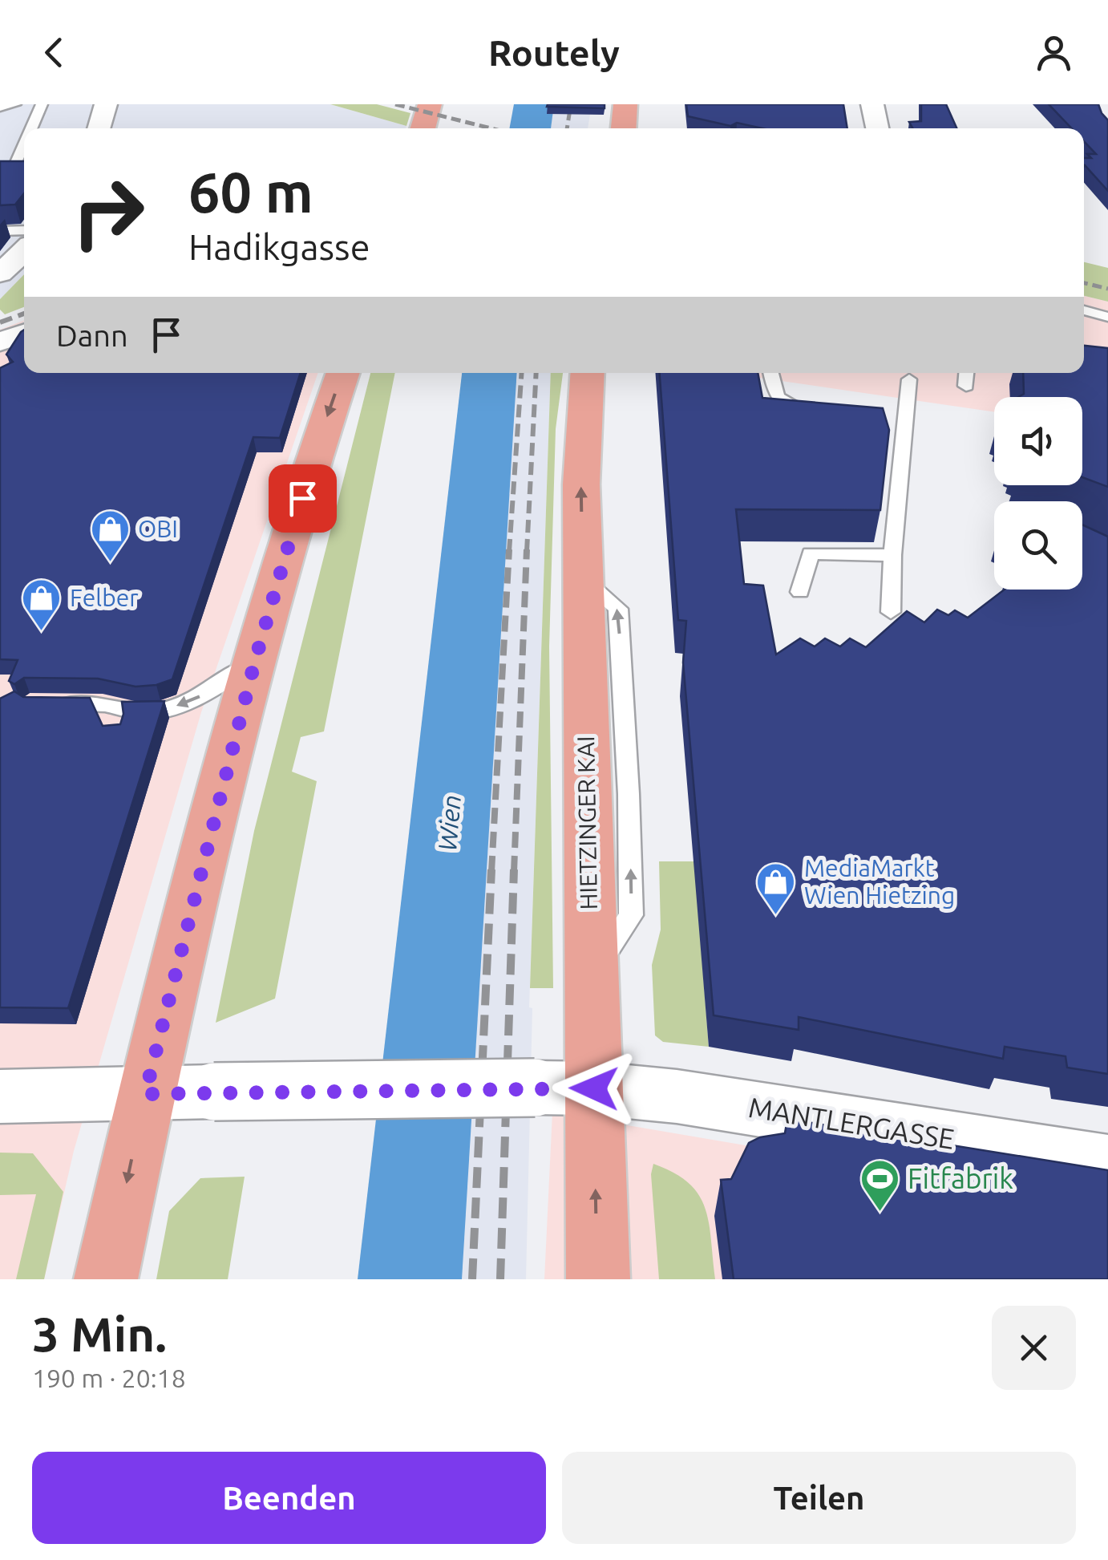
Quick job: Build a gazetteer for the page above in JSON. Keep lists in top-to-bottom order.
{
  "streets": {
    "main road": ["HIETZINGER KAI"],
    "street": ["MANTLERGASSE"]
  },
  "crossings": [
    ["HIETZINGER KAI", "MANTLERGASSE"]
  ],
  "water": ["Wien"],
  "places": {
    "shop": ["OBI", "Felber", "MediaMarkt Wien Hietzing"],
    "sports": ["Fitfabrik"]
  },
  "page": {
    "header": "Routely",
    "turn": ["60 m", "Hadikgasse"],
    "then": "Dann",
    "heading": ["3 Min.", "190 m · 20:18"],
    "buttons": ["Beenden", "Teilen"]
  }
}
